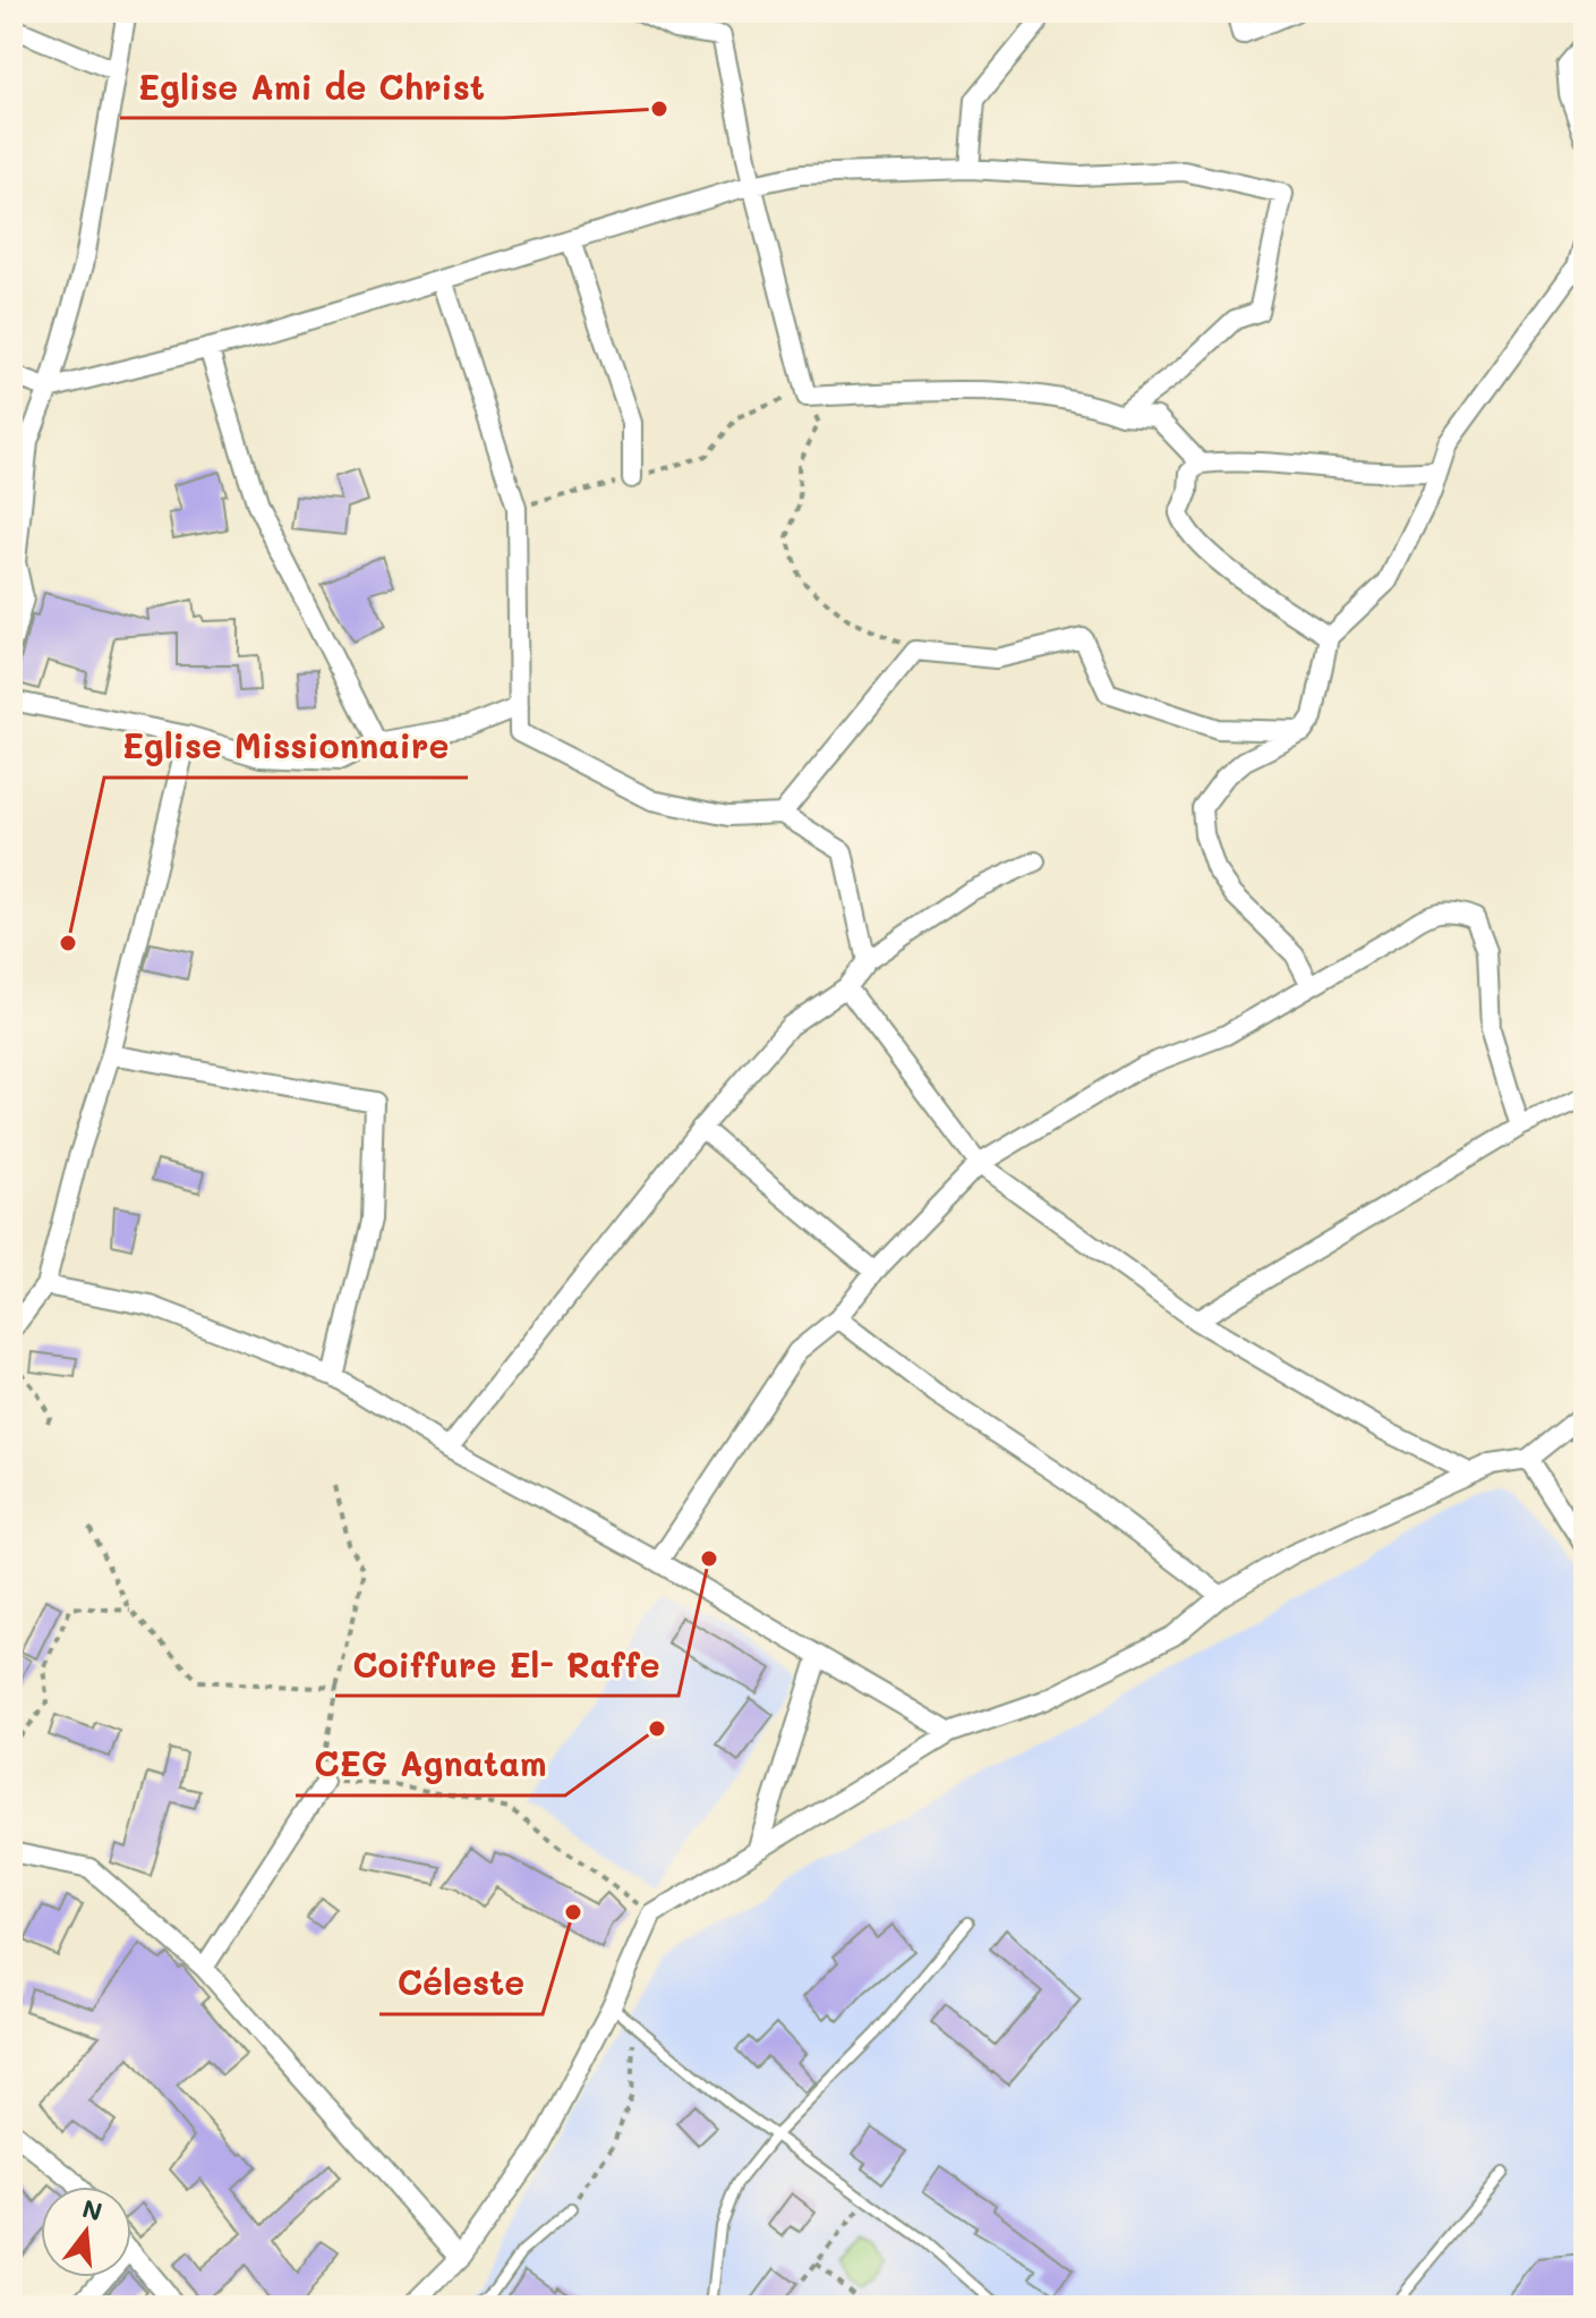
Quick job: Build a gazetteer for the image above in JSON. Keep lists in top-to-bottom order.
{
  "places": [
    "Eglise Ami de Christ",
    "Eglise Missionnaire",
    "Coiffure El- Raffe",
    "CEG Agnatam",
    "Céleste"
  ],
  "north": "top"
}
